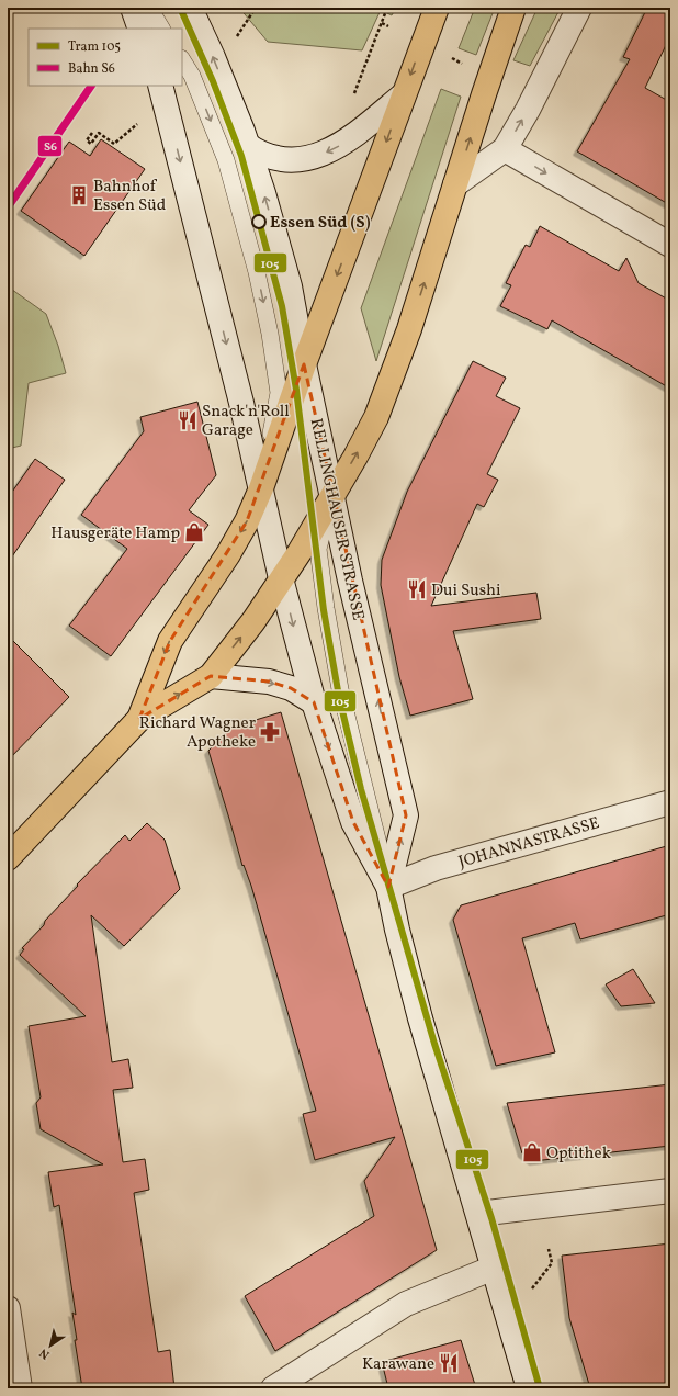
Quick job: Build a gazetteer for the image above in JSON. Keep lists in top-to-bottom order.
{
  "streets": {
    "street": ["RELLINGHAUSER STRASSE", "JOHANNASTRASSE"]
  },
  "crossings": [
    ["RELLINGHAUSER STRASSE", "JOHANNASTRASSE"]
  ],
  "places": {
    "building": ["Bahnhof Essen Süd"],
    "other": ["Essen Süd (S)"],
    "restaurant": ["Snack'n'Roll Garage", "Dui Sushi", "Karawane"],
    "shop": ["Hausgeräte Hamp", "Optithek"],
    "pharmacy": ["Richard Wagner Apotheke"]
  },
  "lines": ["tram line 105", "rail line S6"],
  "legend": ["Tram 105", "Bahn S6"],
  "north": "bottom left"
}
